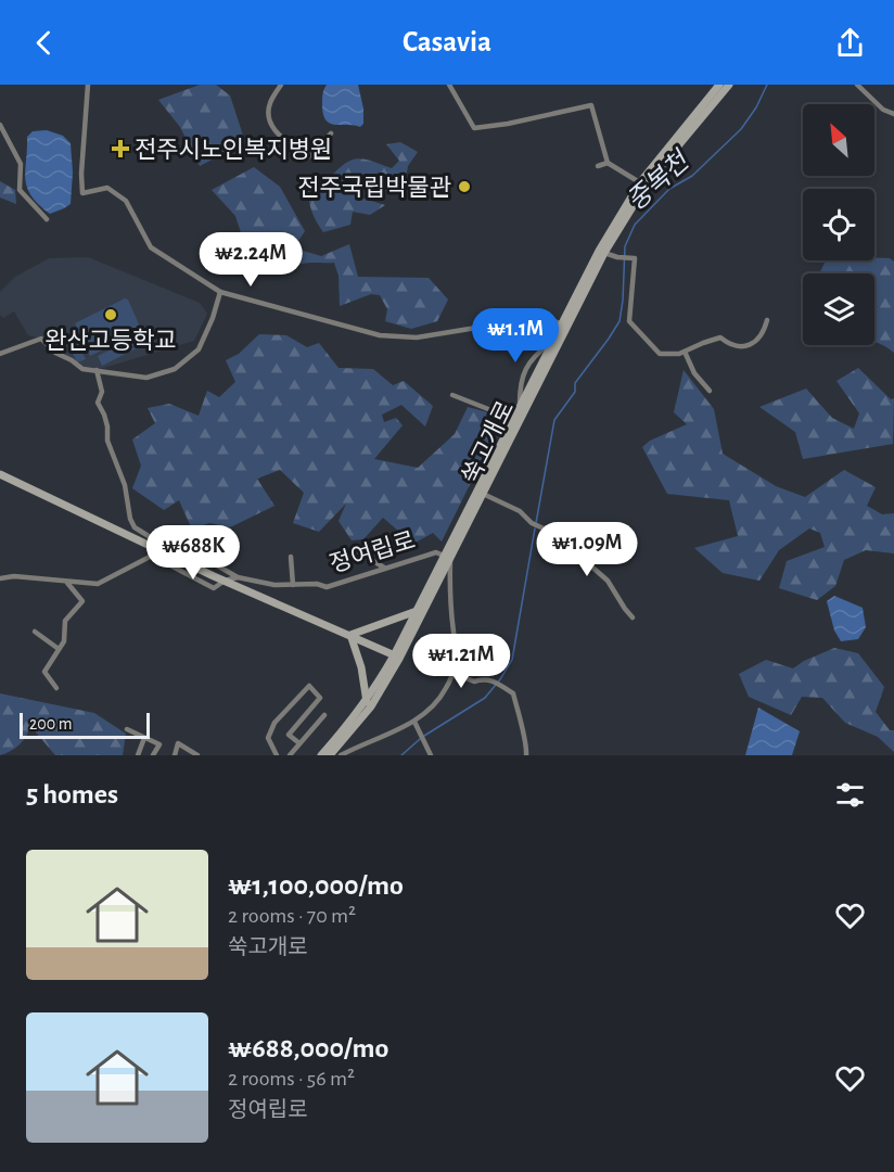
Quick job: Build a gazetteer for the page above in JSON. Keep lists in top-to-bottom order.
{
  "streets": {
    "street": ["쑥고개로", "정여립로"]
  },
  "crossings": [
    ["쑥고개로", "정여립로"]
  ],
  "water": ["중복천"],
  "places": {
    "health": ["전주시노인복지병원"],
    "other": ["전주국립박물관", "완산고등학교"]
  },
  "scale_bar": "200 m",
  "north": "top left",
  "page": {
    "header": "Casavia",
    "price": [
      "₩2.24M",
      "₩1.1M",
      "₩1.09M",
      "₩688K",
      "₩1.21M"
    ],
    "scale": "200 m",
    "heading": "5 homes",
    "list": [
      {
        "name": "₩1,100,000/mo",
        "note": "2 rooms · 70 m² · 쑥고개로"
      },
      {
        "name": "₩688,000/mo",
        "note": "2 rooms · 56 m² · 정여립로"
      }
    ]
  }
}
